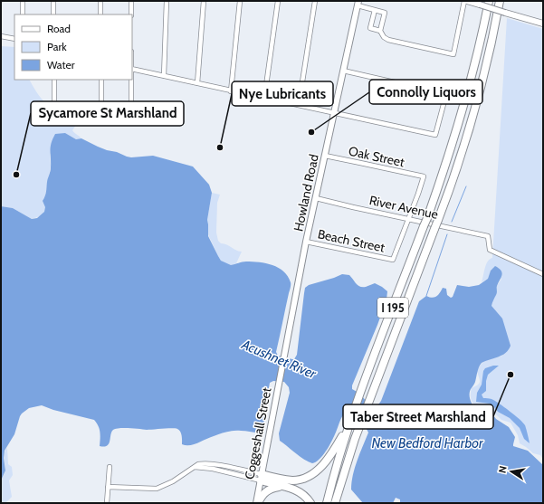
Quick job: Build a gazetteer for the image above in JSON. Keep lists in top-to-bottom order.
{
  "streets": {
    "highway": ["I 195"],
    "main road": ["Howland Road", "Coggeshall Street"],
    "street": ["Oak Street", "River Avenue", "Beach Street"]
  },
  "crossings": [
    ["Oak Street", "Howland Road"],
    ["Oak Street", "River Avenue"],
    ["Oak Street", "Beach Street"],
    ["Howland Road", "River Avenue"],
    ["Howland Road", "Beach Street"],
    ["Howland Road", "Coggeshall Street"],
    ["River Avenue", "Beach Street"]
  ],
  "water": ["Acushnet River", "New Bedford Harbor"],
  "places": [
    "Connolly Liquors",
    "Nye Lubricants",
    "Sycamore St Marshland",
    "Taber Street Marshland"
  ],
  "legend": ["Road", "Park", "Water"],
  "north": "left"
}
